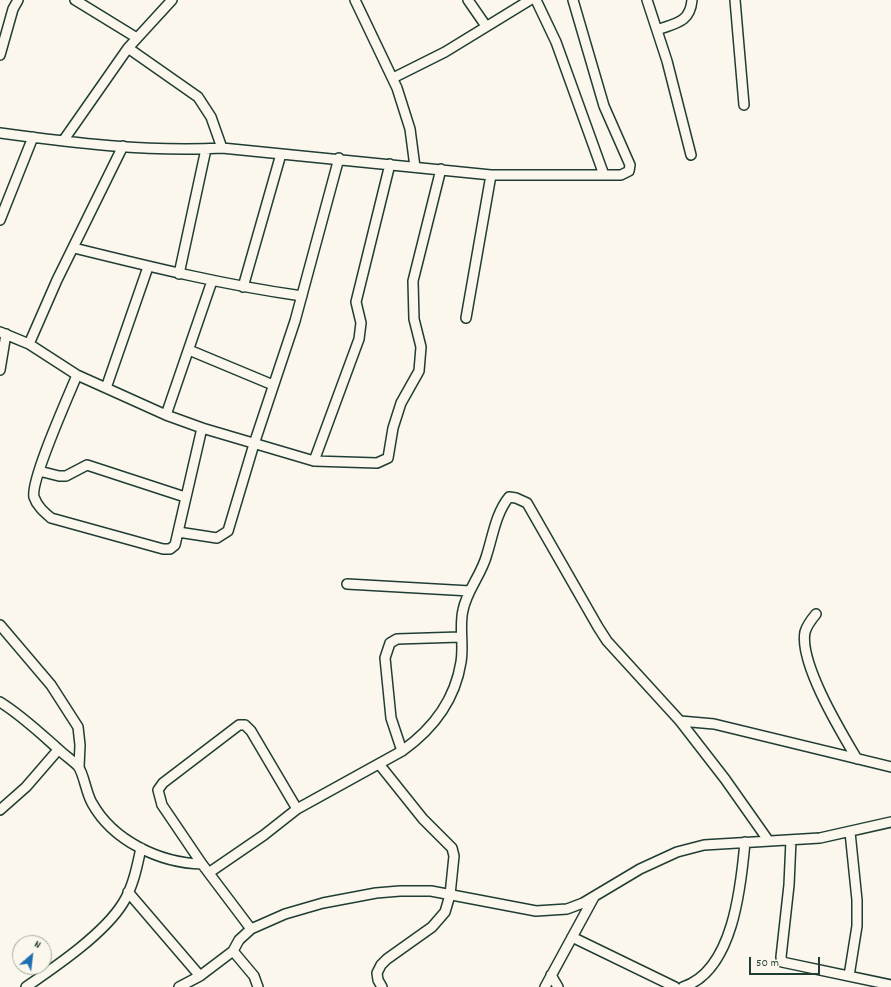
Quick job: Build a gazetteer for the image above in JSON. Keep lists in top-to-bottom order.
{
  "scale_bar": "50 m",
  "north": "top right"
}
